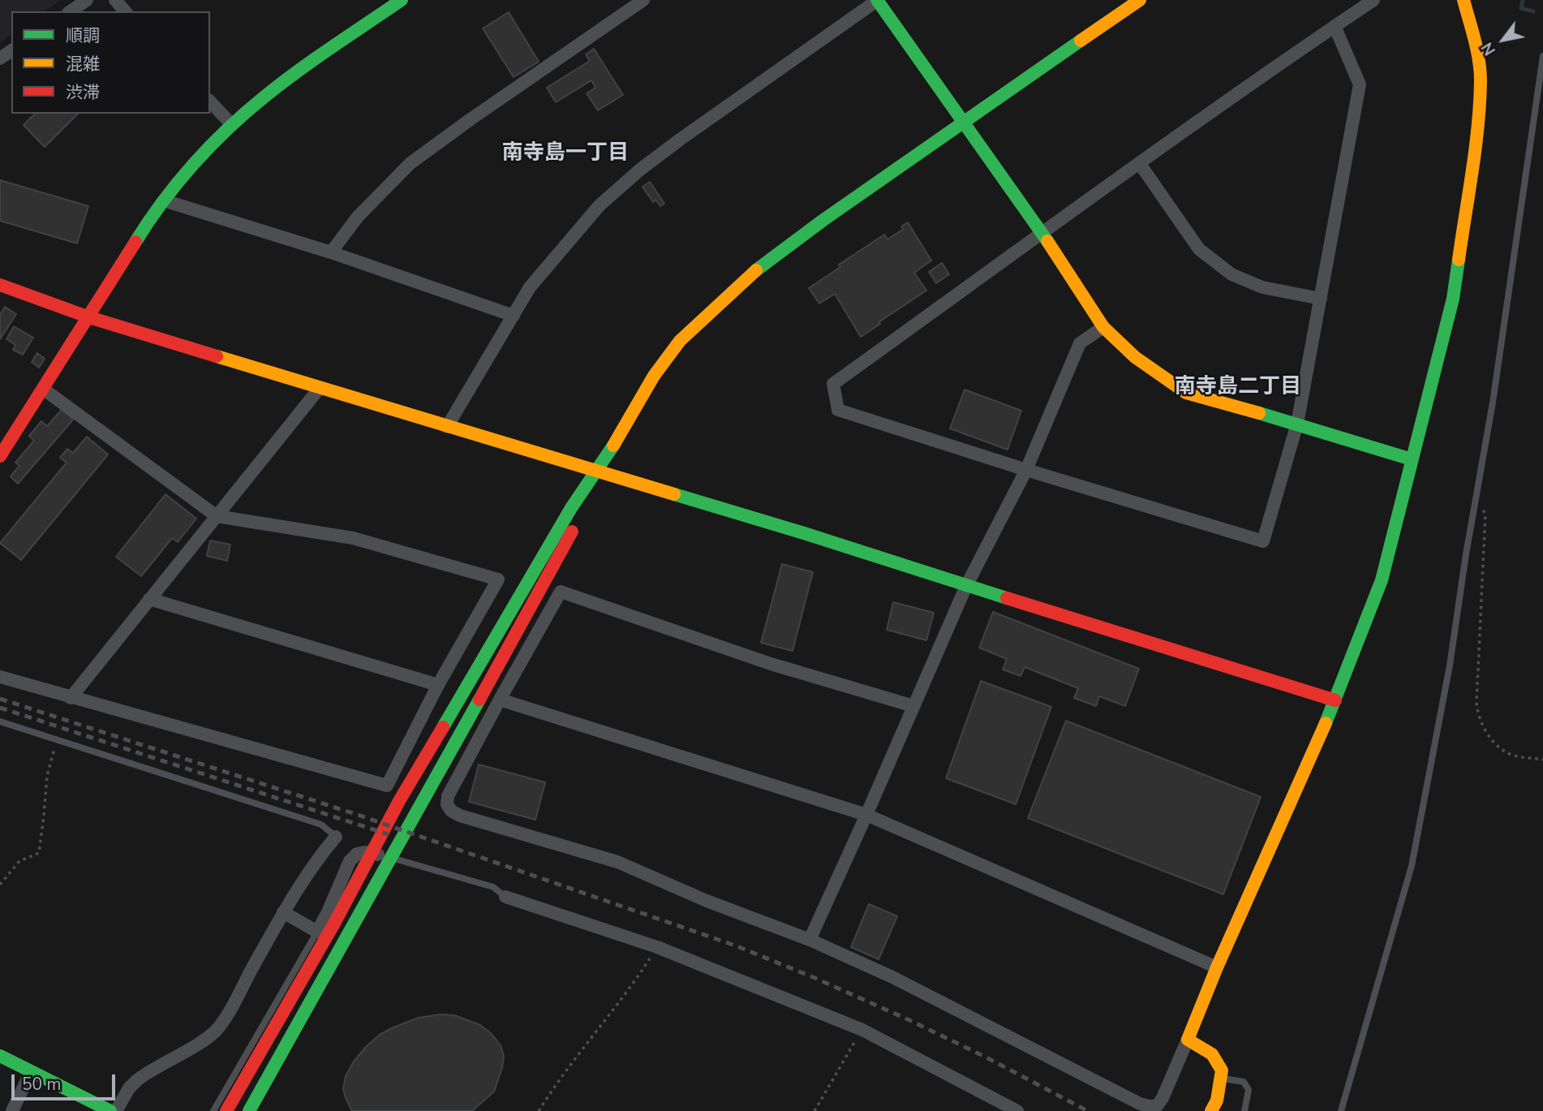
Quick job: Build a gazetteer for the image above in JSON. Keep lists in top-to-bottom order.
{
  "districts": ["南寺島一丁目", "南寺島二丁目"],
  "legend": ["順調", "混雑", "渋滞"],
  "scale_bar": "50 m",
  "north": "bottom left"
}
